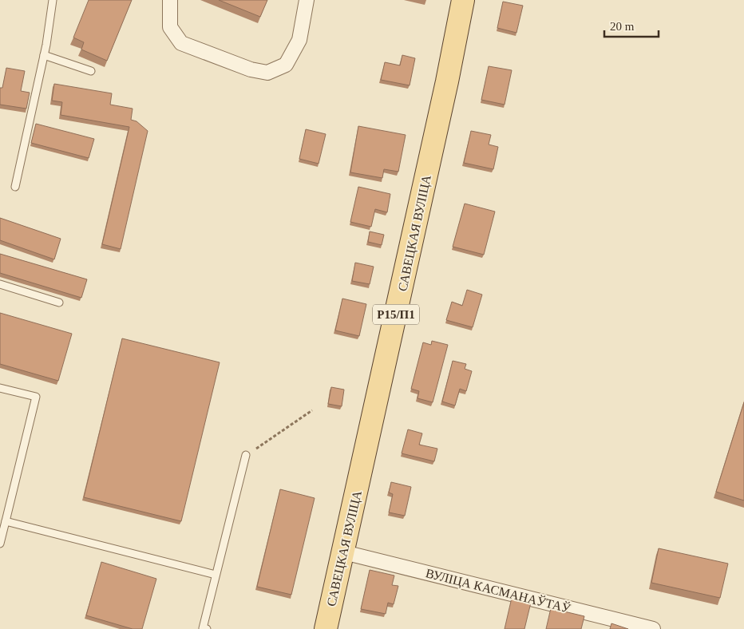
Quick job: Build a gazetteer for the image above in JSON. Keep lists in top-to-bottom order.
{
  "streets": {
    "main road": ["САВЕЦКАЯ ВУЛІЦА", "Р15/П1"],
    "street": ["ВУЛІЦА КАСМАНАЎТАЎ"]
  },
  "crossings": [
    ["САВЕЦКАЯ ВУЛІЦА", "ВУЛІЦА КАСМАНАЎТАЎ"]
  ],
  "scale_bar": "20 m"
}
